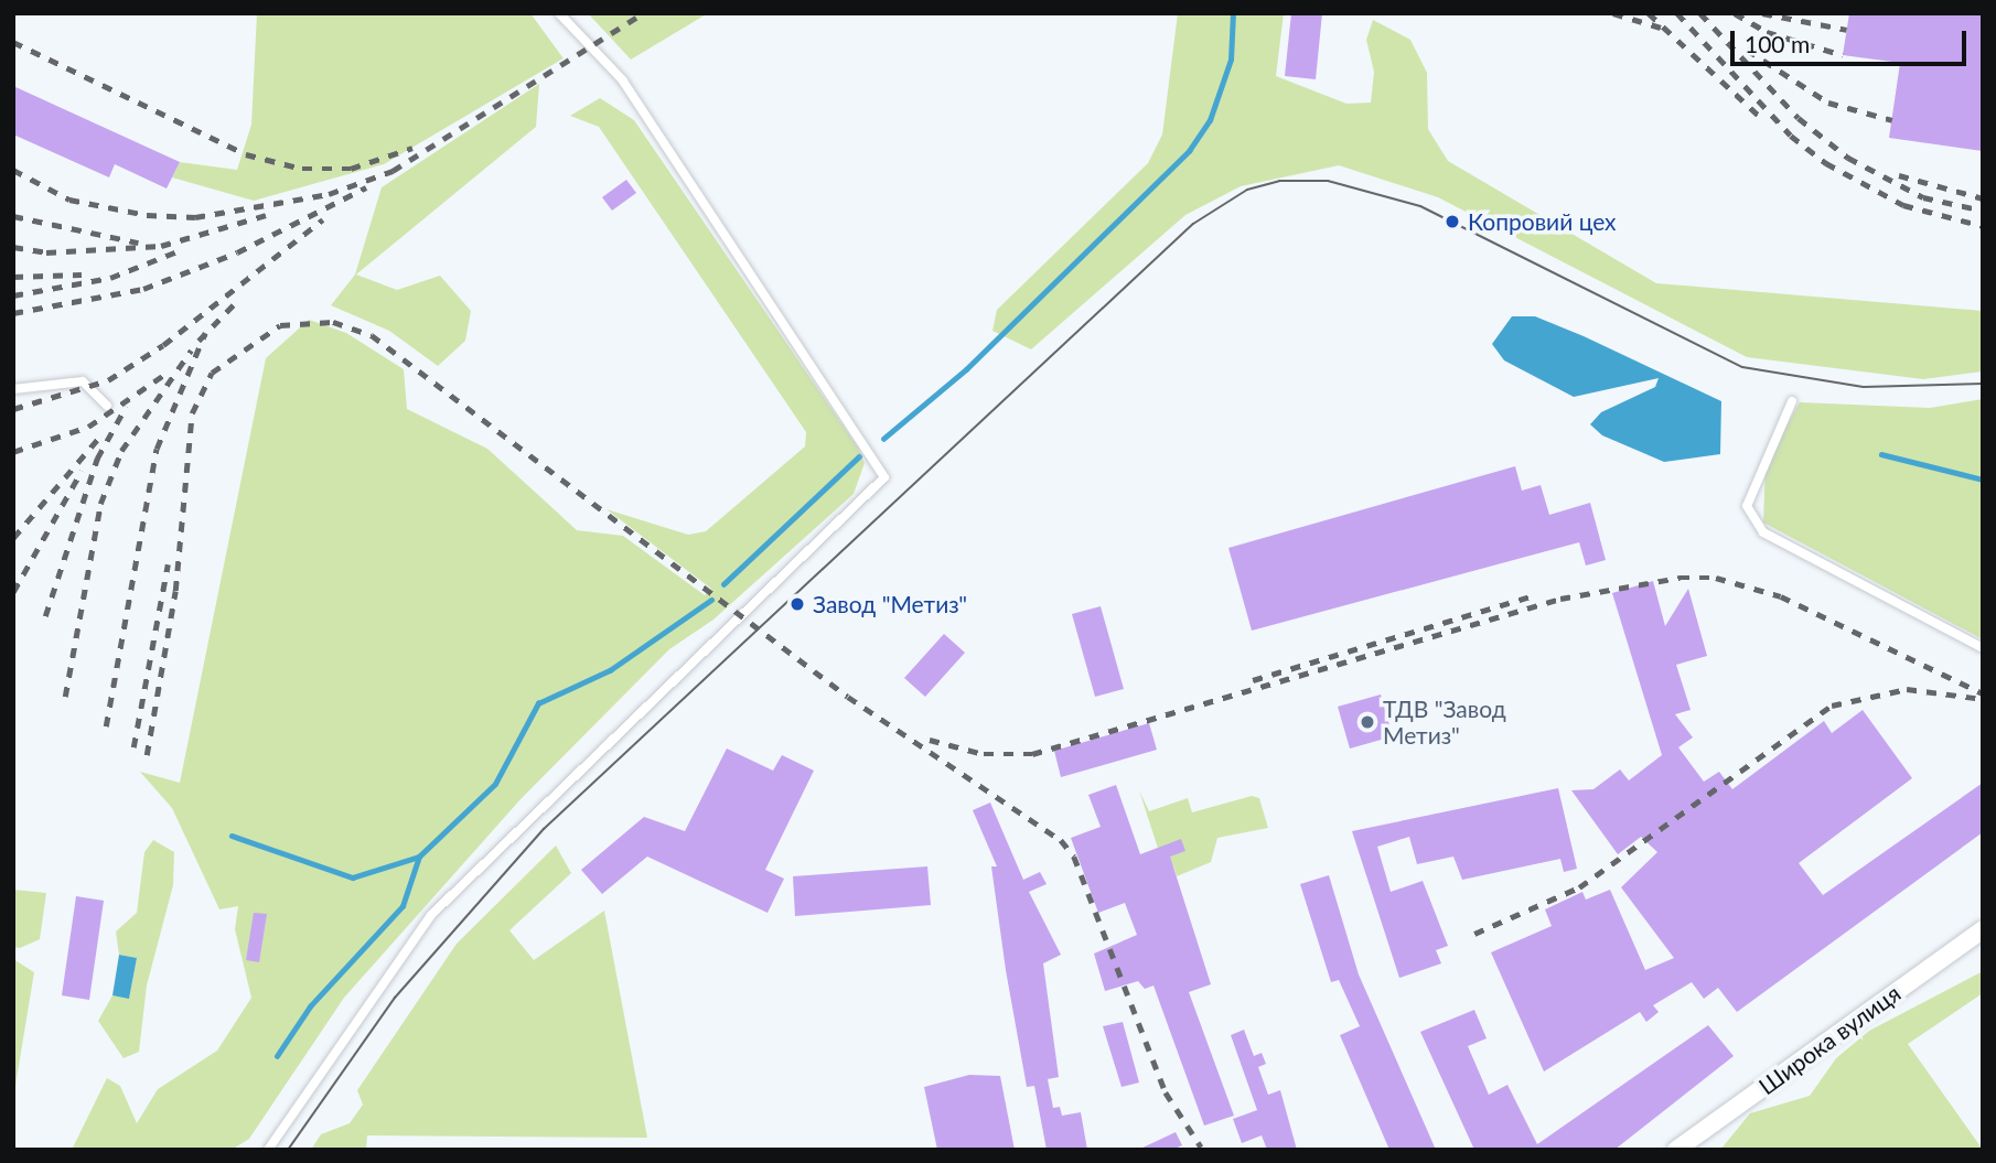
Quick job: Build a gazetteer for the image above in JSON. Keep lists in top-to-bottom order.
{
  "streets": {
    "street": ["Широка вулиця"]
  },
  "places": ["Копровий цех", "Завод \"Метиз\"", "ТДВ \"Завод Метиз\""],
  "scale_bar": "100 m"
}
